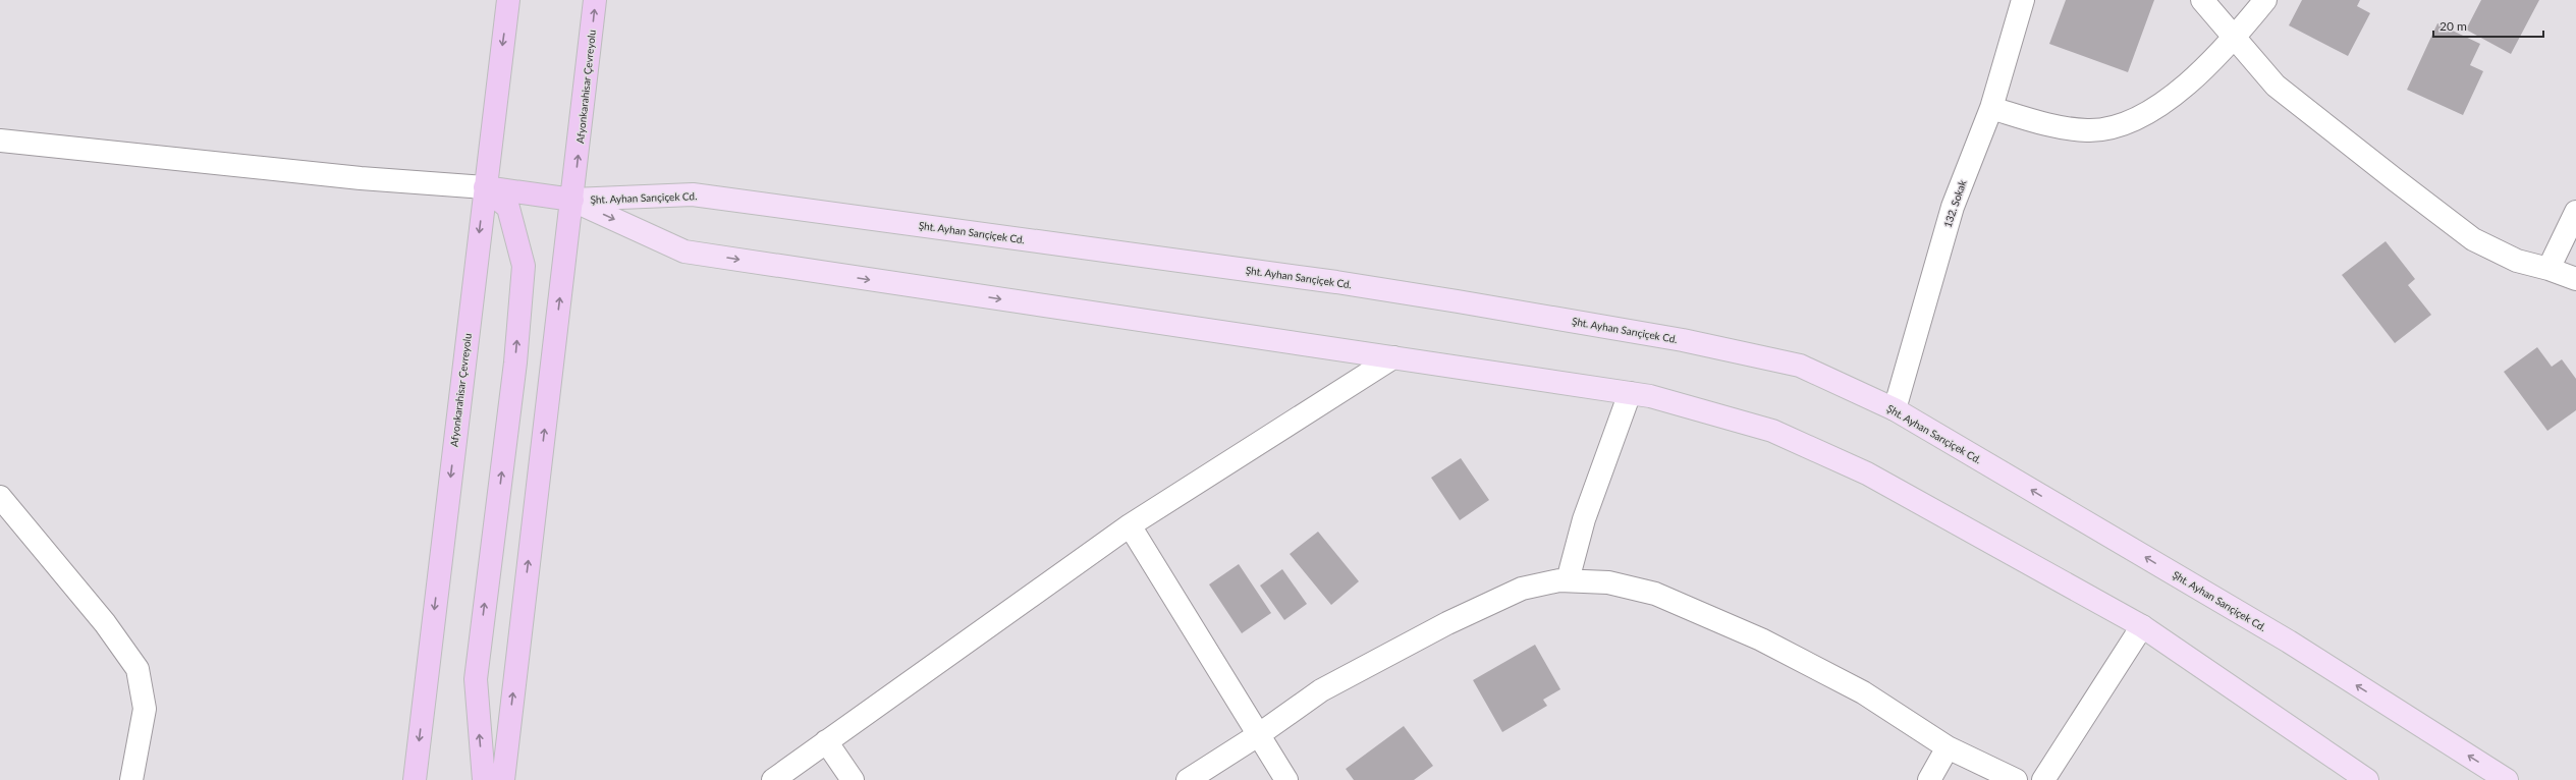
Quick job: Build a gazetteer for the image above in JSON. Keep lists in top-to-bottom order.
{
  "streets": {
    "highway": ["Afyonkarahisar Çevreyolu"],
    "main road": ["Şht. Ayhan Sarıçiçek Cd."],
    "street": ["132. Sokak"]
  },
  "crossings": [
    ["Afyonkarahisar Çevreyolu", "Şht. Ayhan Sarıçiçek Cd."],
    ["Şht. Ayhan Sarıçiçek Cd.", "132. Sokak"]
  ],
  "scale_bar": "20 m"
}
